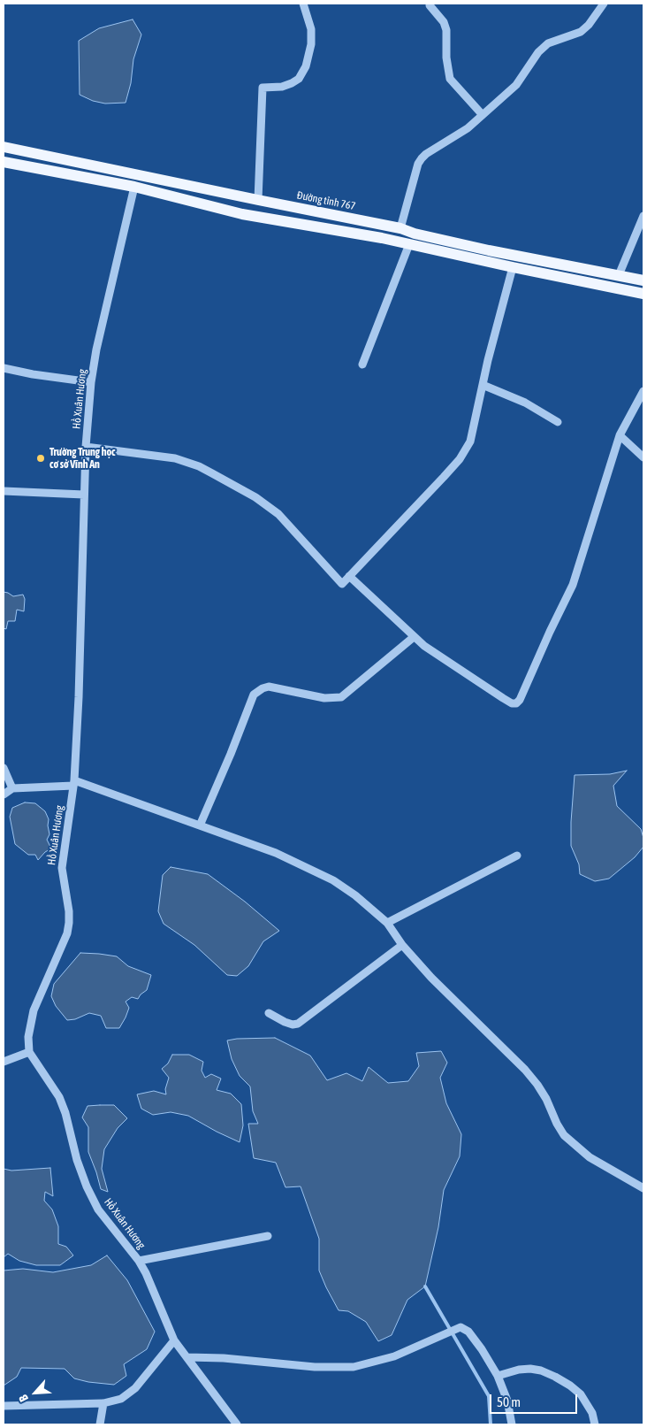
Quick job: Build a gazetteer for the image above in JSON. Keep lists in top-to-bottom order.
{
  "streets": {
    "main road": ["Đường tỉnh 767"],
    "street": ["Hồ Xuân Hương"]
  },
  "places": ["Trường Trung học cơ sở Vĩnh An"],
  "scale_bar": "50 m",
  "north": "bottom left"
}
